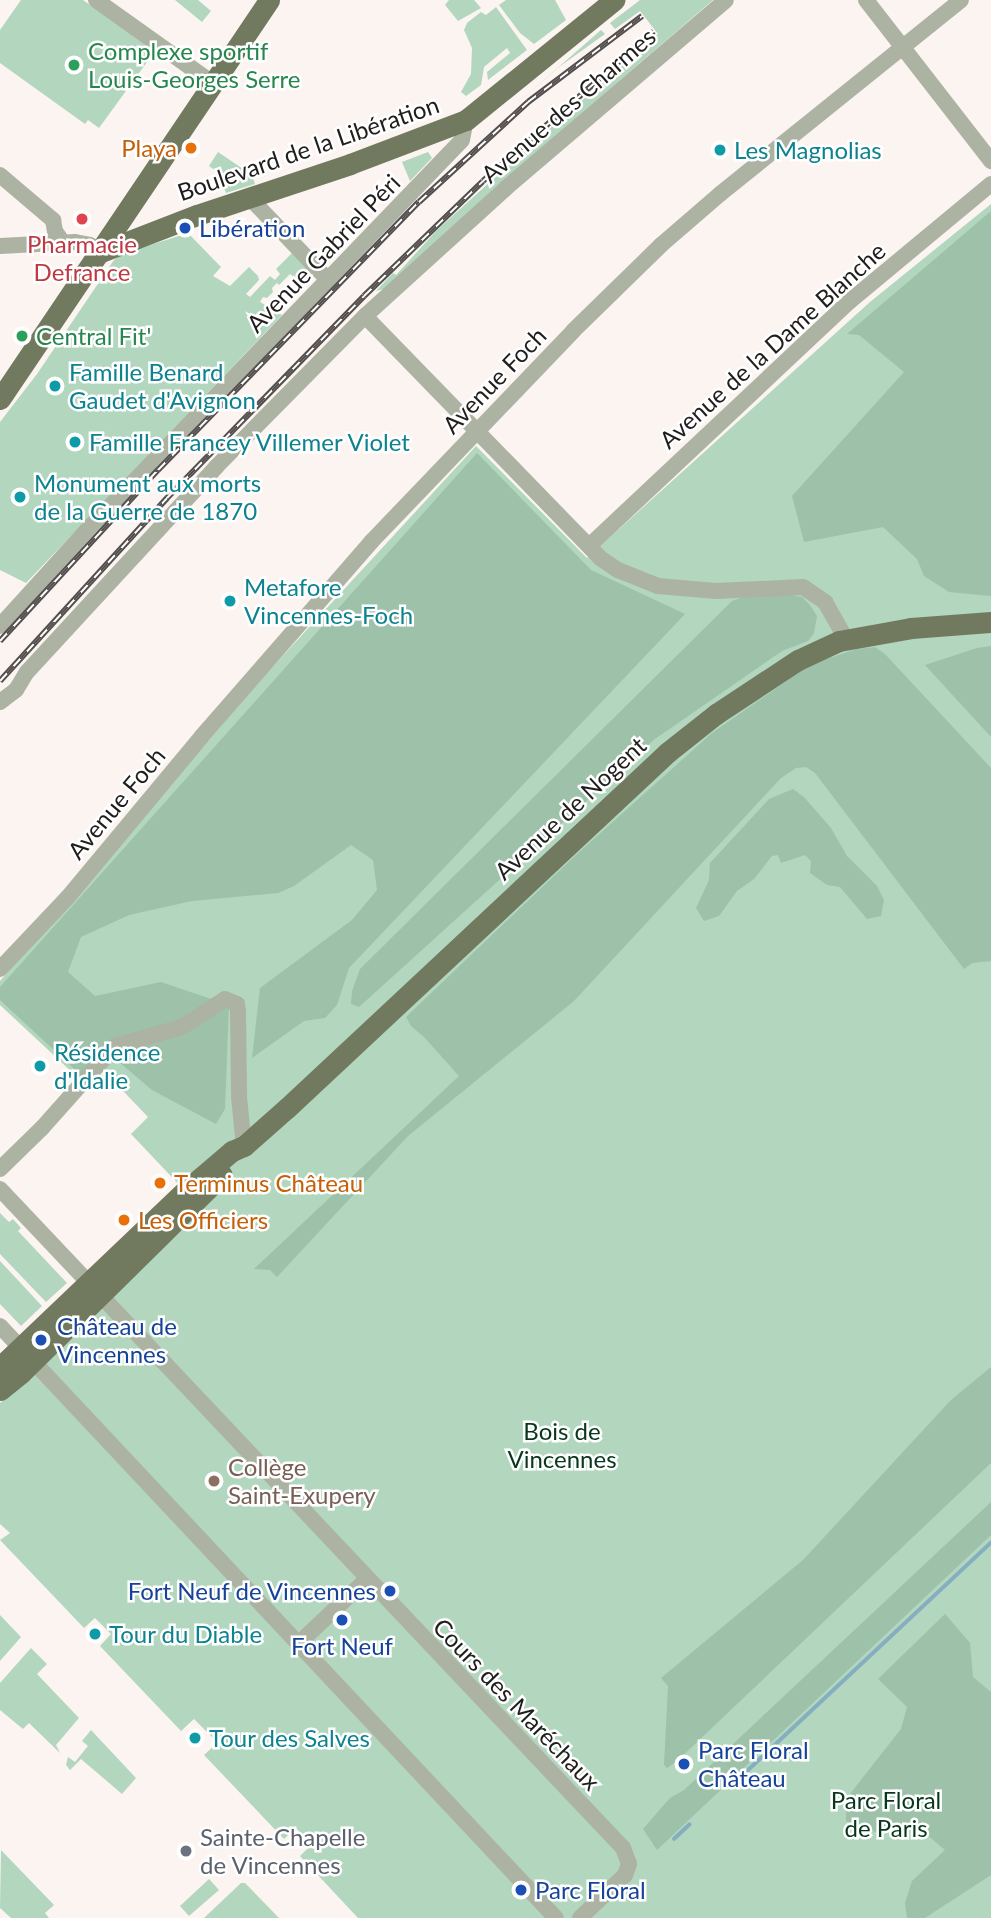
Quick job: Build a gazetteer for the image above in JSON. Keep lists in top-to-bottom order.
{
  "streets": {
    "main road": ["Boulevard de la Libération", "Avenue de Nogent"],
    "street": [
      "Avenue des Charmes",
      "Avenue Gabriel Péri",
      "Avenue de la Dame Blanche",
      "Avenue Foch",
      "Cours des Maréchaux"
    ]
  },
  "crossings": [
    ["Boulevard de la Libération", "Avenue Gabriel Péri"],
    ["Avenue de Nogent", "Cours des Maréchaux"]
  ],
  "parks": ["Bois de Vincennes", "Parc Floral de Paris"],
  "places": [
    "Complexe sportif Louis-Georges Serre",
    "Playa",
    "Les Magnolias",
    "Pharmacie Defrance",
    "Libération",
    "Central Fit'",
    "Famille Benard Gaudet d'Avignon",
    "Famille Francey Villemer Violet",
    "Monument aux morts de la Guerre de 1870",
    "Metafore Vincennes-Foch",
    "Résidence d'Idalie",
    "Terminus Château",
    "Les Officiers",
    "Château de Vincennes",
    "Collège Saint-Exupery",
    "Fort Neuf de Vincennes",
    "Fort Neuf",
    "Tour du Diable",
    "Tour des Salves",
    "Parc Floral Château",
    "Sainte-Chapelle de Vincennes",
    "Parc Floral"
  ]
}
